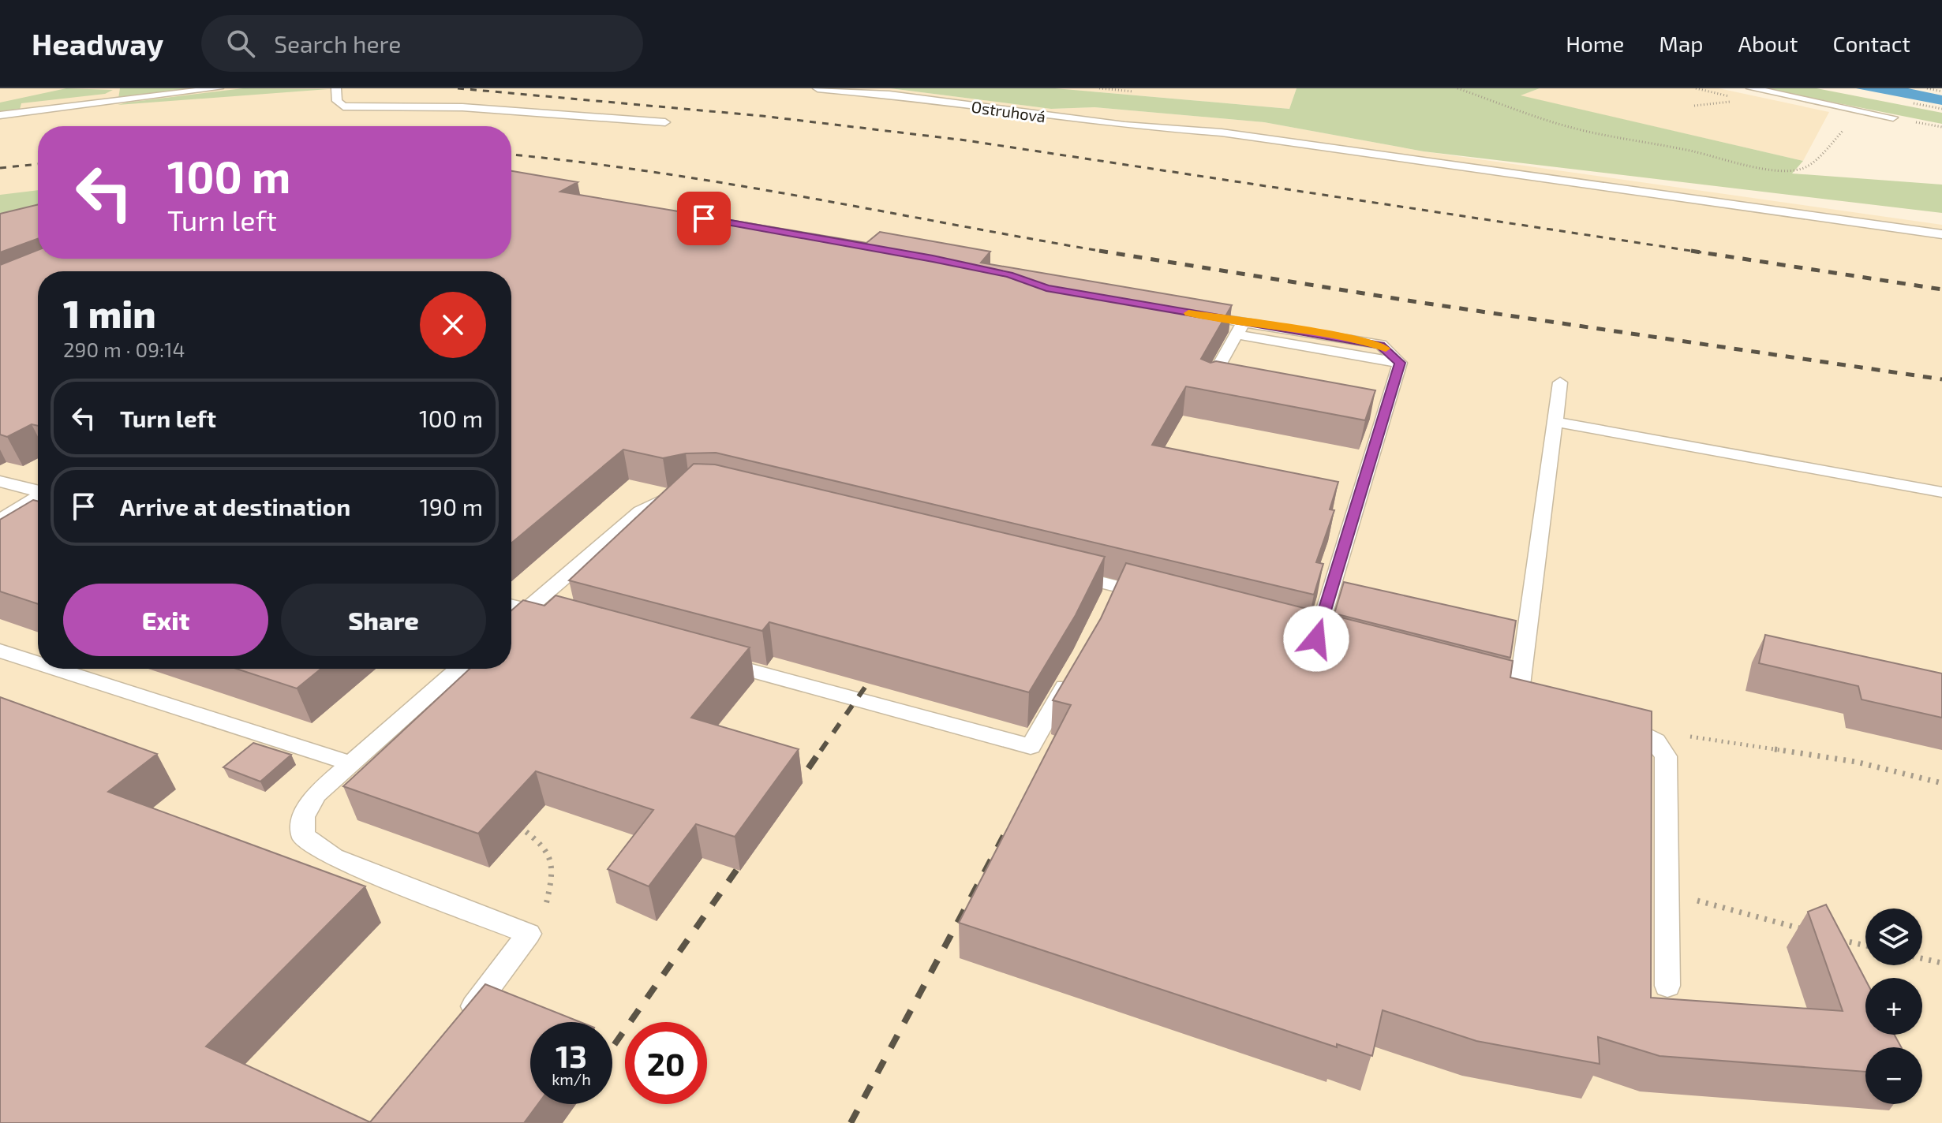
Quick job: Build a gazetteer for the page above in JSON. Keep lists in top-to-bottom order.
{
  "streets": {
    "lane": ["Ostruhová"]
  },
  "page": {
    "header": "Headway",
    "search": "Search here",
    "nav": [
      "Home",
      "Map",
      "About",
      "Contact"
    ],
    "turn": ["100 m", "Turn left"],
    "heading": ["1 min", "290 m · 09:14"],
    "list": [
      {
        "name": "Turn left",
        "value": "100 m"
      },
      {
        "name": "Arrive at destination",
        "value": "190 m"
      }
    ],
    "buttons": ["Exit", "Share"],
    "map_buttons": ["+", "−"],
    "speed": "13 km/h",
    "limit": "20"
  }
}
